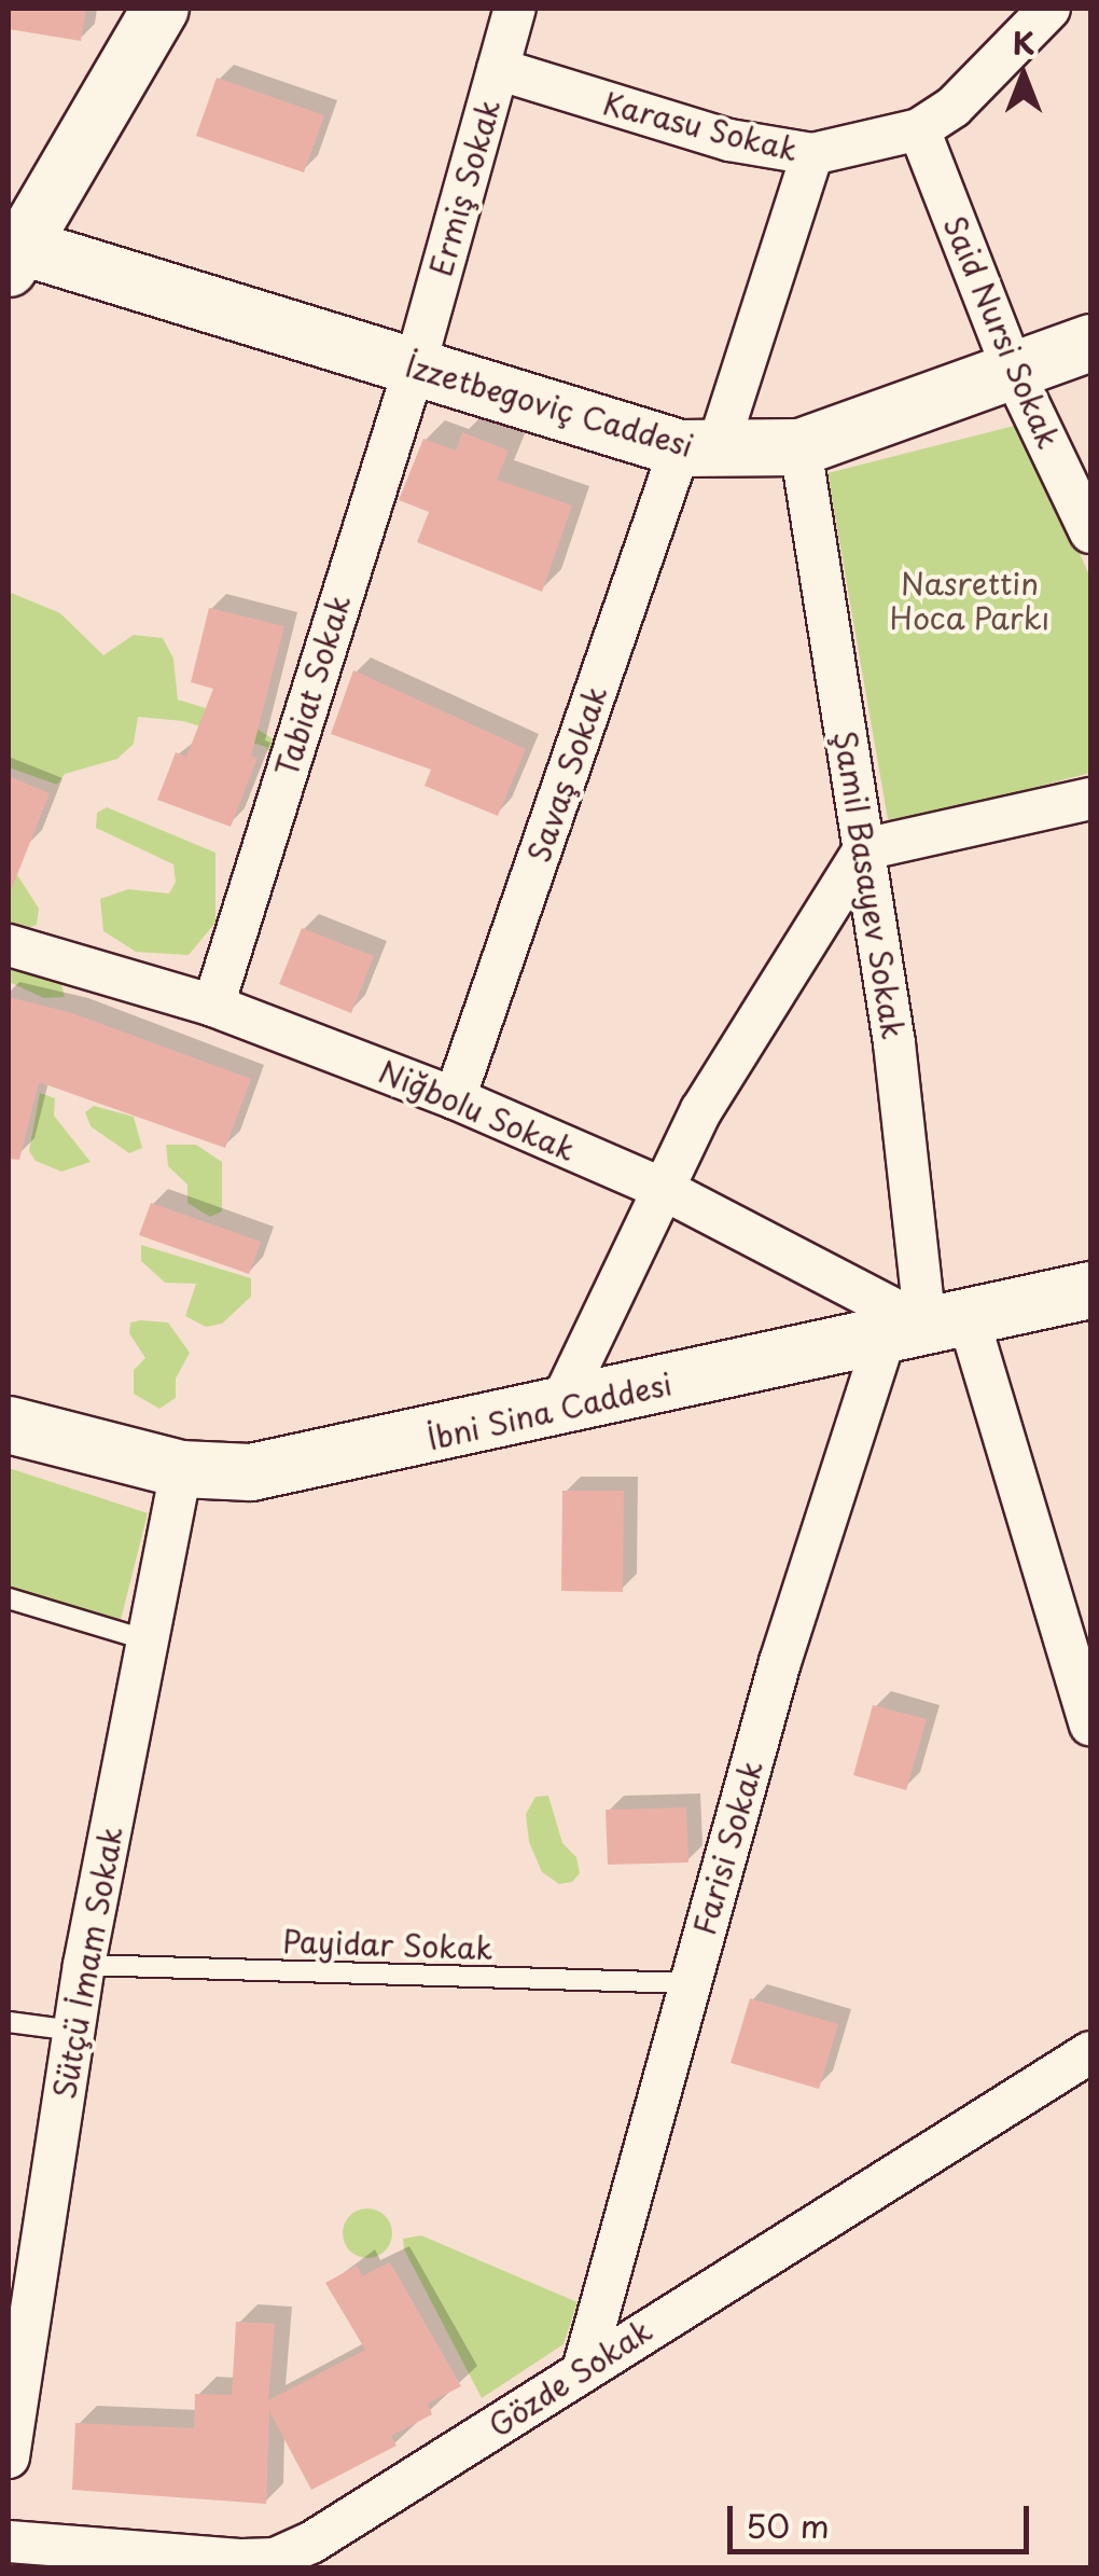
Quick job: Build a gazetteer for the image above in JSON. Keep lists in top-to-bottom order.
{
  "streets": {
    "street": [
      "Karasu Sokak",
      "Ermiş Sokak",
      "Said Nursi Sokak",
      "İzzetbegoviç Caddesi",
      "Tabiat Sokak",
      "Savaş Sokak",
      "Şamil Basayev Sokak",
      "Niğbolu Sokak",
      "İbni Sina Caddesi",
      "Farisi Sokak",
      "Sütçü İmam Sokak",
      "Gözde Sokak"
    ],
    "lane": ["Payidar Sokak"]
  },
  "crossings": [
    ["Karasu Sokak", "Ermiş Sokak"],
    ["Karasu Sokak", "Said Nursi Sokak"],
    ["Karasu Sokak", "Savaş Sokak"],
    ["Ermiş Sokak", "İzzetbegoviç Caddesi"],
    ["Ermiş Sokak", "Tabiat Sokak"],
    ["Said Nursi Sokak", "İzzetbegoviç Caddesi"],
    ["İzzetbegoviç Caddesi", "Tabiat Sokak"],
    ["İzzetbegoviç Caddesi", "Savaş Sokak"],
    ["İzzetbegoviç Caddesi", "Şamil Basayev Sokak"],
    ["Tabiat Sokak", "Niğbolu Sokak"],
    ["Savaş Sokak", "Niğbolu Sokak"],
    ["Şamil Basayev Sokak", "Niğbolu Sokak"],
    ["Şamil Basayev Sokak", "İbni Sina Caddesi"],
    ["Şamil Basayev Sokak", "Farisi Sokak"],
    ["Niğbolu Sokak", "İbni Sina Caddesi"],
    ["Niğbolu Sokak", "Farisi Sokak"],
    ["İbni Sina Caddesi", "Farisi Sokak"],
    ["İbni Sina Caddesi", "Sütçü İmam Sokak"],
    ["Farisi Sokak", "Payidar Sokak"],
    ["Farisi Sokak", "Gözde Sokak"],
    ["Payidar Sokak", "Sütçü İmam Sokak"]
  ],
  "parks": ["Nasrettin Hoca Parkı"],
  "scale_bar": "50 m",
  "north": "top"
}
